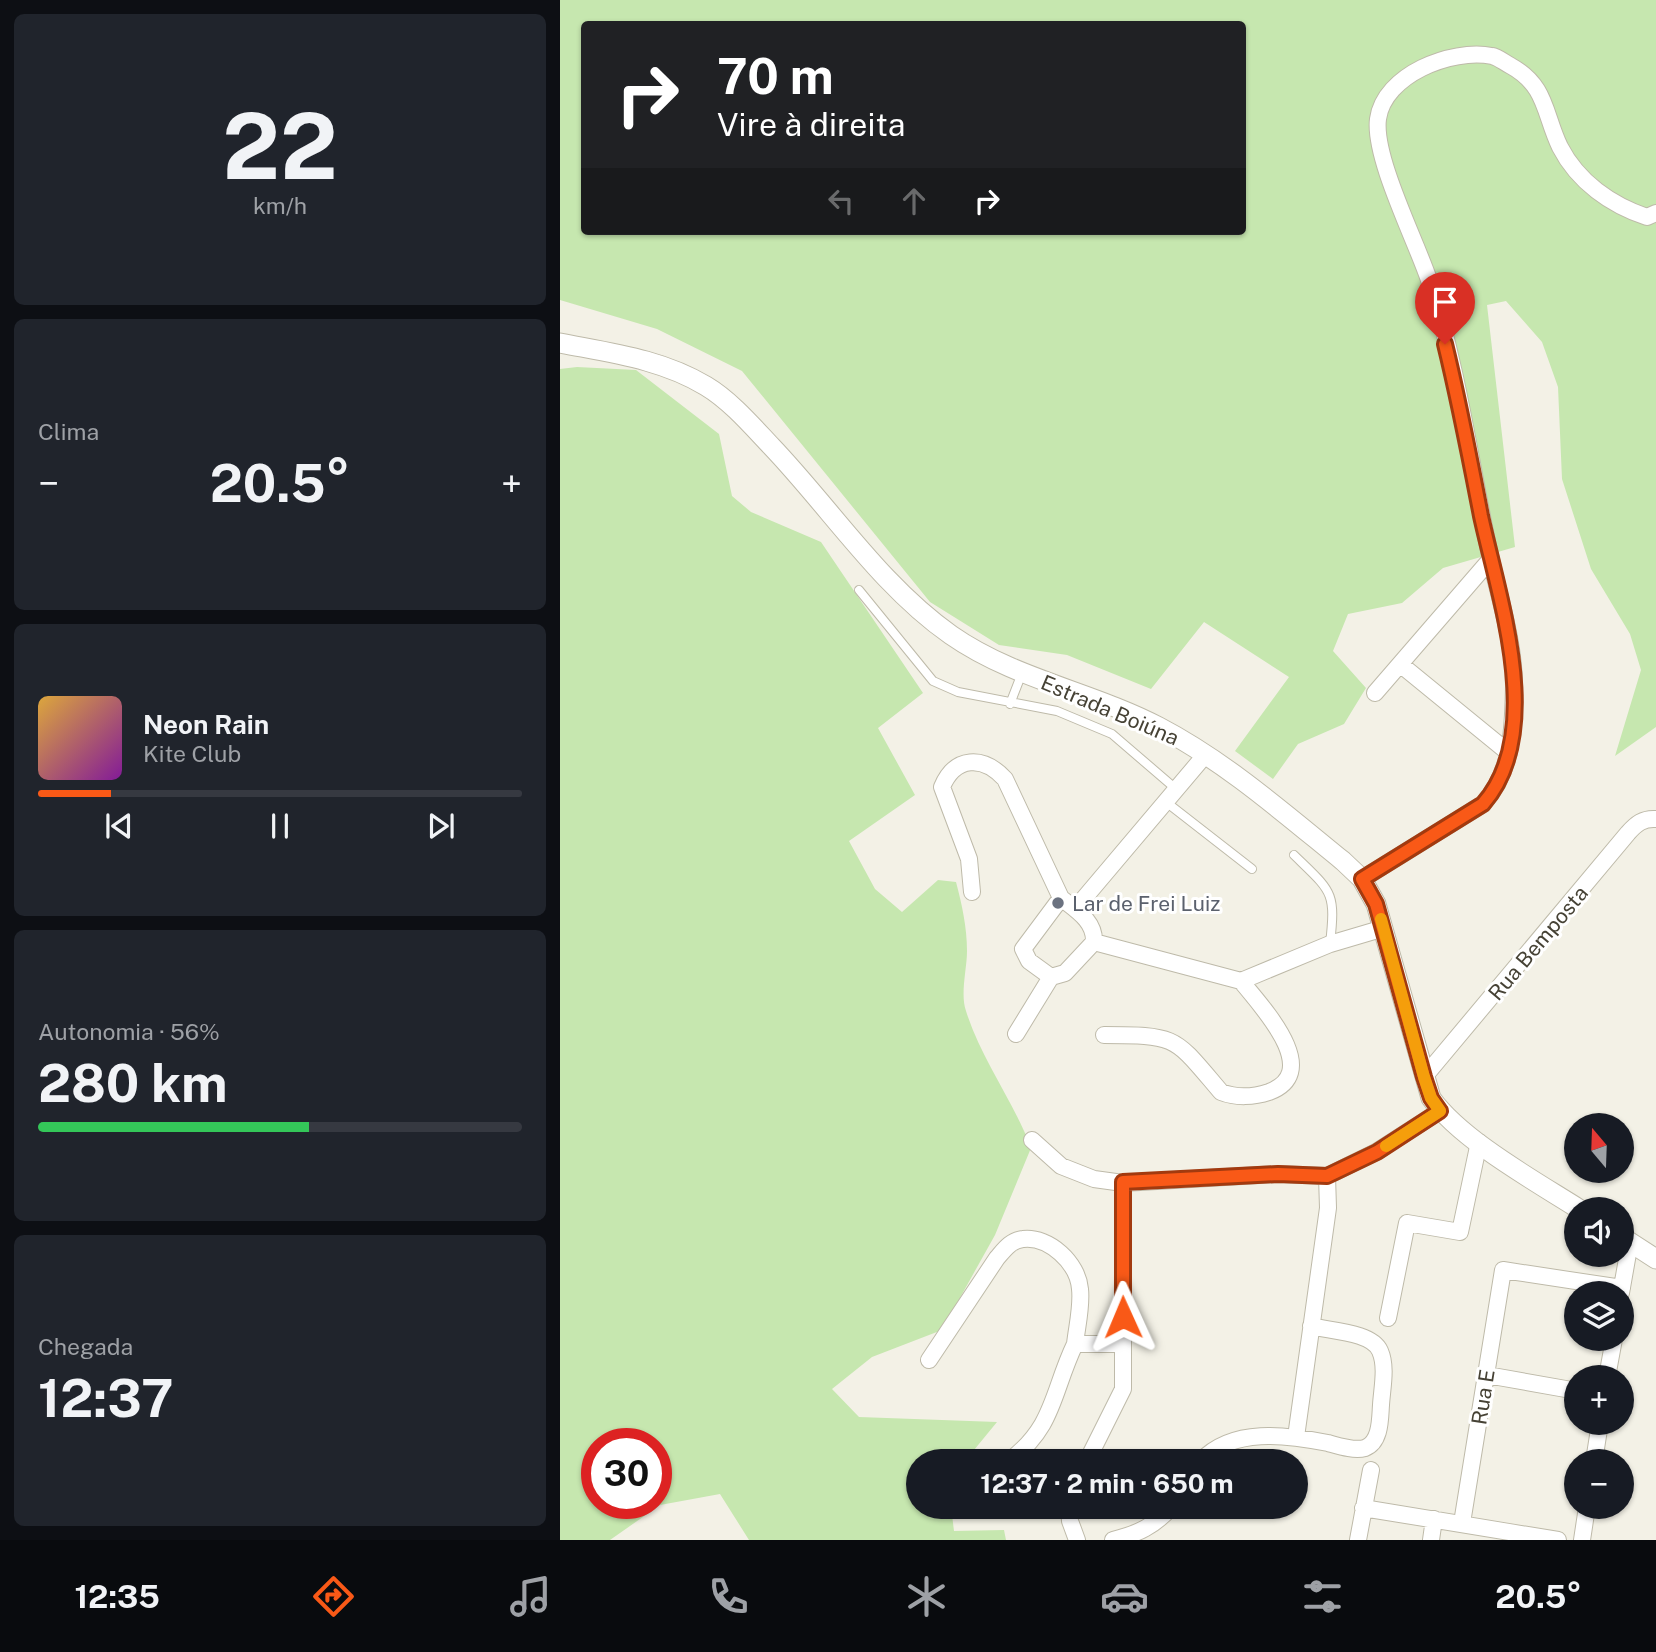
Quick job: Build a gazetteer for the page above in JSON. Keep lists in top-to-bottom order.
{
  "streets": {
    "street": ["Estrada Boiúna", "Rua Bemposta", "Rua E"]
  },
  "crossings": [
    ["Estrada Boiúna", "Rua Bemposta"]
  ],
  "places": ["Lar de Frei Luiz"],
  "north": "top",
  "page": {
    "tile": [
      ["22", "km/h"],
      "Clima",
      ["Autonomia · 56%", "280 km"],
      ["Chegada", "12:37"]
    ],
    "turn": ["70 m", "Vire à direita"],
    "heat": ["−", "20.5°", "+"],
    "song": ["Neon Rain", "Kite Club"],
    "map_buttons": ["+", "−"],
    "limit": "30",
    "trip": "12:37 · 2 min · 650 m",
    "tabs": ["12:35", "20.5°"]
  }
}
